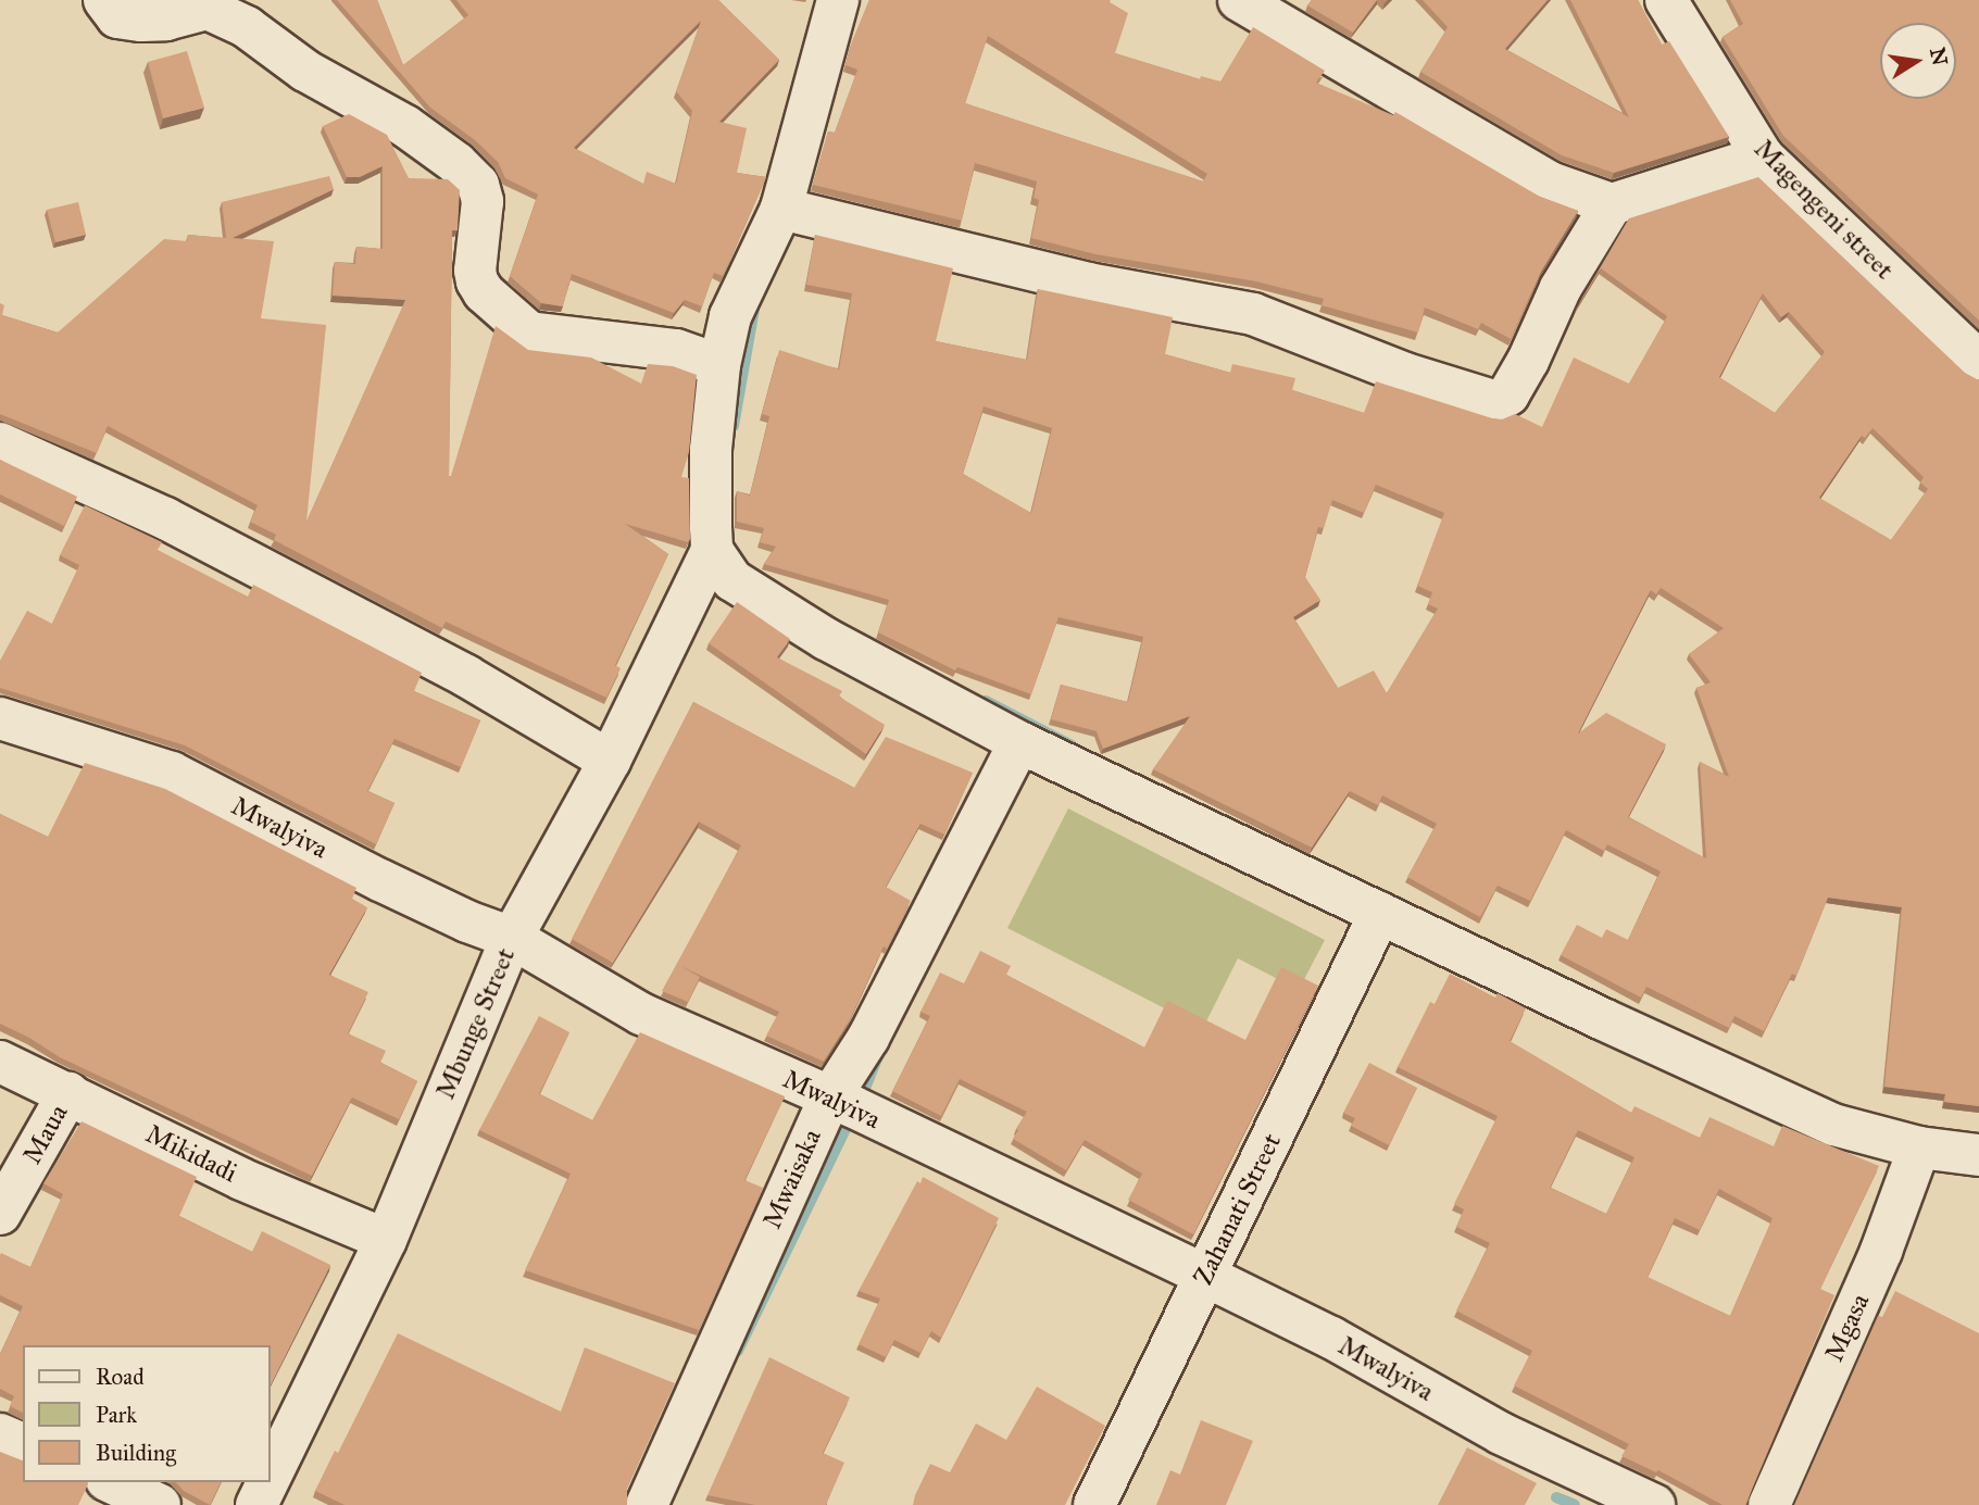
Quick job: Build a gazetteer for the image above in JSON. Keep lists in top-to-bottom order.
{
  "streets": {
    "street": [
      "Magengeni street",
      "Mwalyiva",
      "Mbunge Street",
      "Maua",
      "Mikidadi",
      "Mwaisaka",
      "Zahanati Street",
      "Mgasa"
    ]
  },
  "crossings": [
    ["Mwalyiva", "Mbunge Street"],
    ["Mwalyiva", "Mwaisaka"],
    ["Mwalyiva", "Zahanati Street"],
    ["Mbunge Street", "Mikidadi"],
    ["Maua", "Mikidadi"]
  ],
  "legend": ["Road", "Park", "Building"],
  "north": "right"
}
